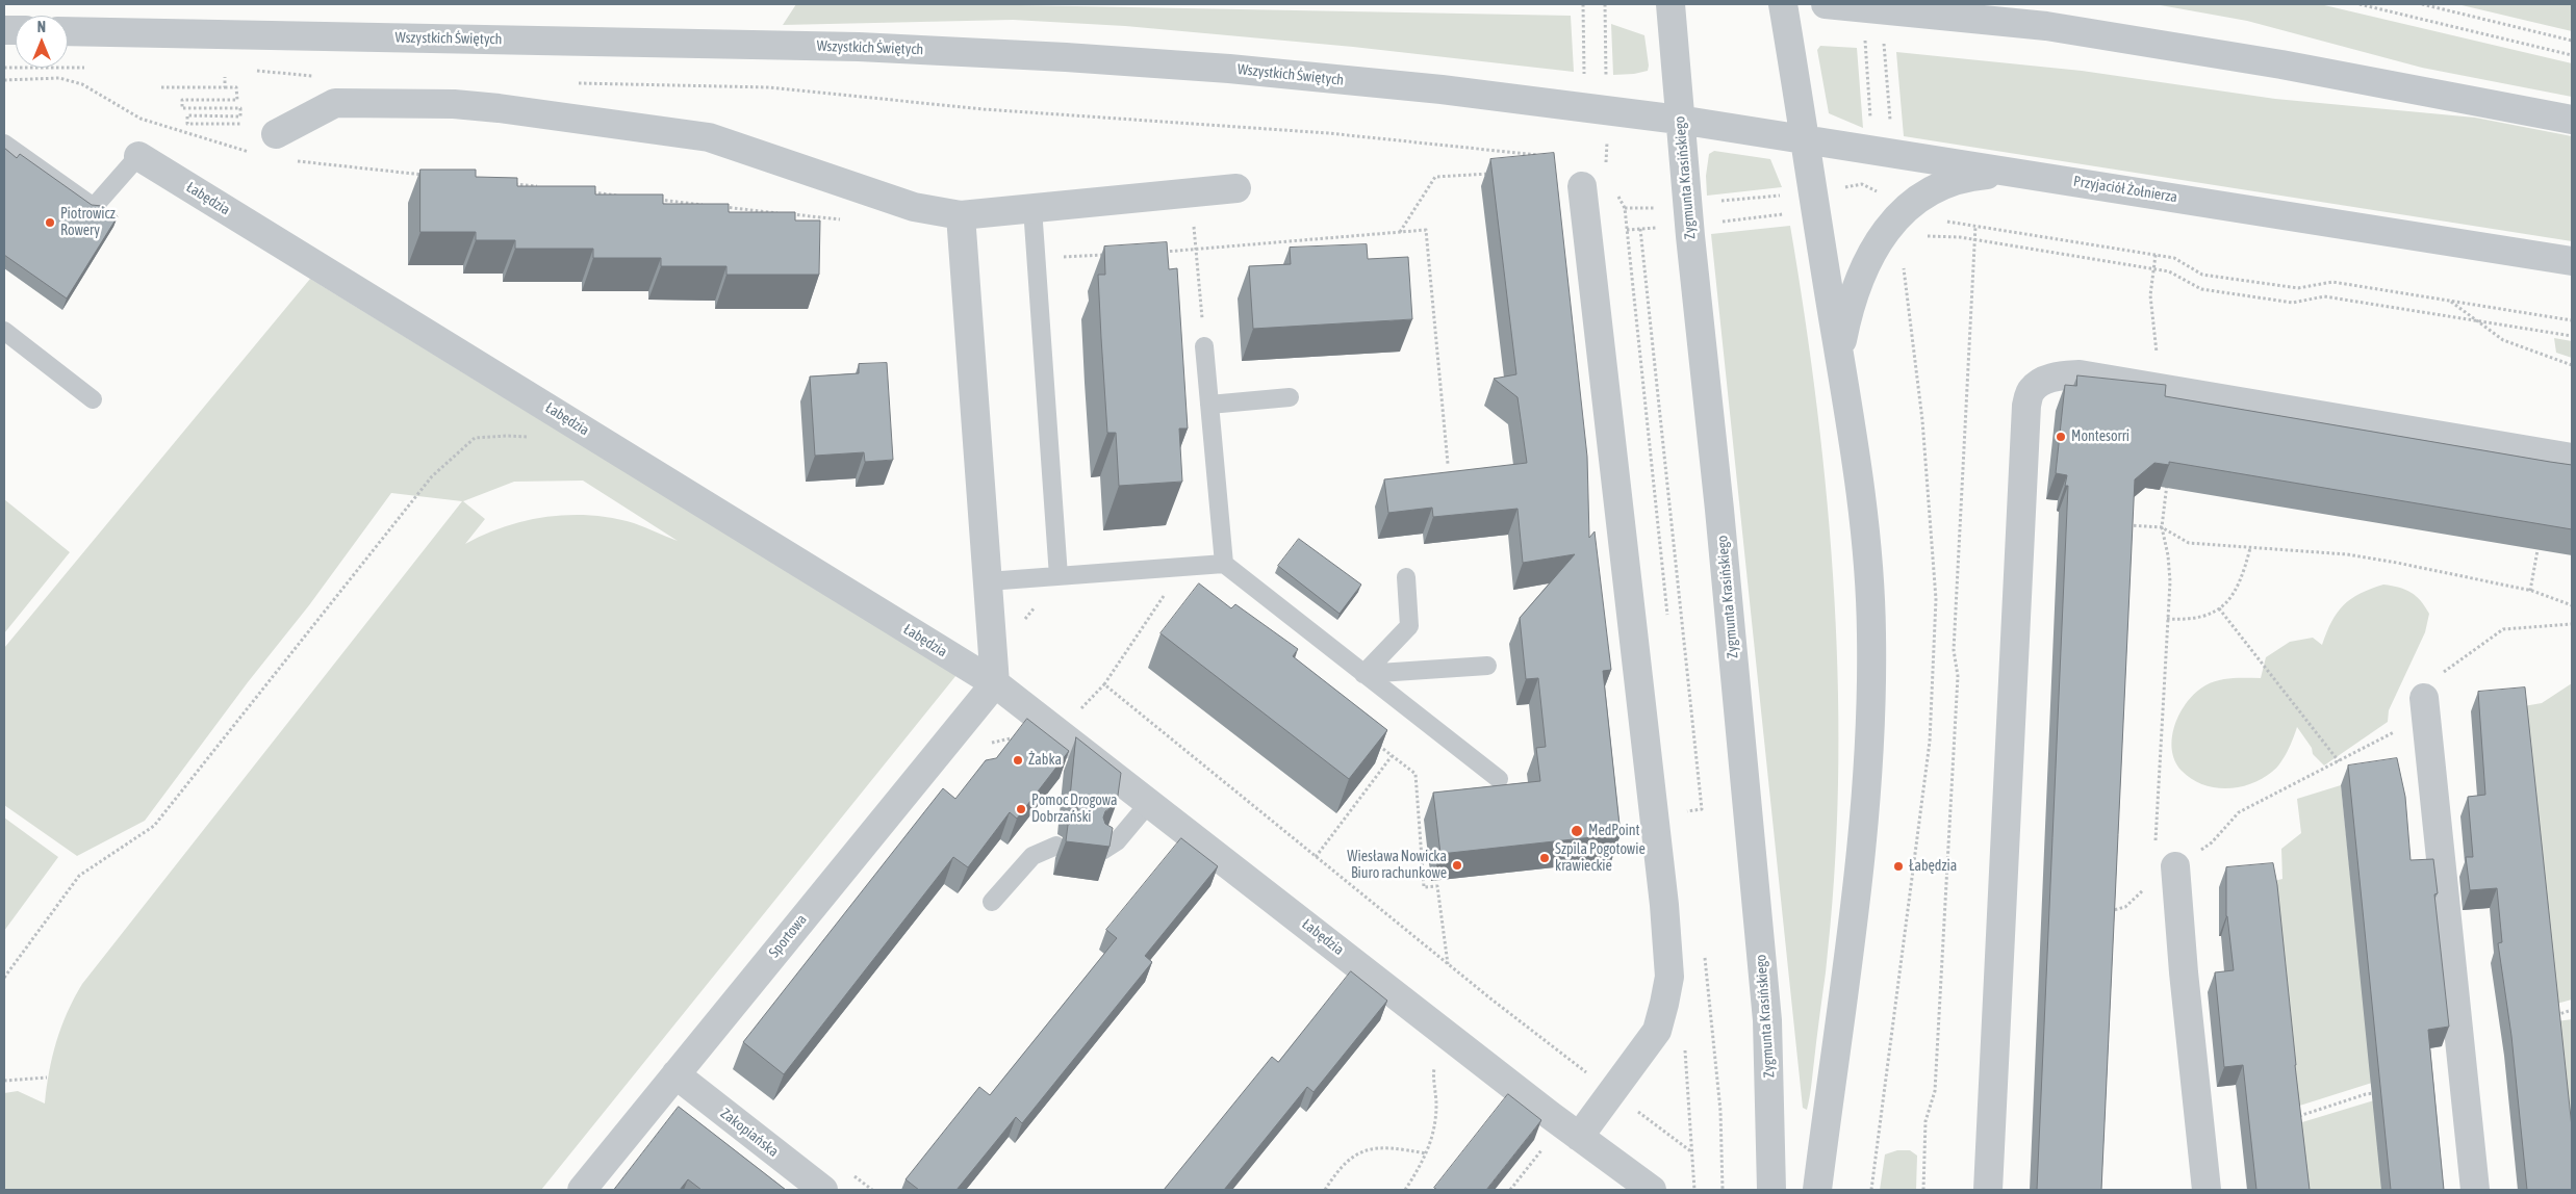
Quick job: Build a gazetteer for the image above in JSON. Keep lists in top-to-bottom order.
{
  "streets": {
    "street": [
      "Wszystkich Świętych",
      "Zygmunta Krasińskiego",
      "Przyjaciół Żołnierza",
      "Łabędzia",
      "Sportowa",
      "Zakopiańska"
    ]
  },
  "crossings": [
    ["Wszystkich Świętych", "Zygmunta Krasińskiego"],
    ["Wszystkich Świętych", "Przyjaciół Żołnierza"],
    ["Zygmunta Krasińskiego", "Przyjaciół Żołnierza"],
    ["Łabędzia", "Sportowa"],
    ["Sportowa", "Zakopiańska"]
  ],
  "places": [
    "Piotrowicz Rowery",
    "Montesorri",
    "Żabka",
    "Pomoc Drogowa Dobrzański",
    "MedPoint",
    "Szpila Pogotowie krawieckie",
    "Wiesława Nowicka Biuro rachunkowe",
    "Łabędzia"
  ],
  "north": "top"
}
